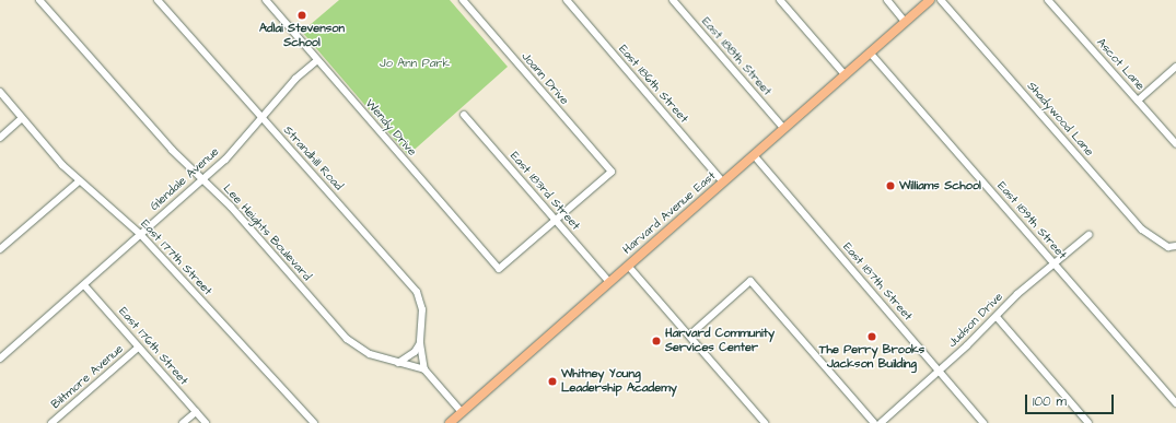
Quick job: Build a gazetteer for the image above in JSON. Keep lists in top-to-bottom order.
{
  "streets": {
    "main road": ["Harvard Avenue East"],
    "street": [
      "East 188th Street",
      "Ascot Lane",
      "Joann Drive",
      "East 186th Street",
      "Shadywood Lane",
      "Wendy Drive",
      "Strandhill Road",
      "Glendale Avenue",
      "East 183rd Street",
      "East 189th Street",
      "Lee Heights Boulevard",
      "East 177th Street",
      "East 187th Street",
      "Judson Drive",
      "East 176th Street",
      "Biltmore Avenue"
    ]
  },
  "crossings": [
    ["East 188th Street", "Harvard Avenue East"],
    ["Joann Drive", "Wendy Drive"],
    ["Joann Drive", "East 183rd Street"],
    ["East 186th Street", "Harvard Avenue East"],
    ["Wendy Drive", "Glendale Avenue"],
    ["Wendy Drive", "East 183rd Street"],
    ["Strandhill Road", "Glendale Avenue"],
    ["Strandhill Road", "Lee Heights Boulevard"],
    ["Glendale Avenue", "Lee Heights Boulevard"],
    ["Glendale Avenue", "East 177th Street"],
    ["Glendale Avenue", "East 176th Street"],
    ["East 183rd Street", "Harvard Avenue East"],
    ["Harvard Avenue East", "East 189th Street"],
    ["Harvard Avenue East", "East 187th Street"],
    ["East 189th Street", "Judson Drive"],
    ["East 187th Street", "Judson Drive"],
    ["East 176th Street", "Biltmore Avenue"]
  ],
  "parks": ["Jo Ann Park"],
  "places": [
    "Adlai Stevenson School",
    "Williams School",
    "The Perry Brooks Jackson Building",
    "Harvard Community Services Center",
    "Whitney Young Leadership Academy"
  ],
  "scale_bar": "100 m"
}
